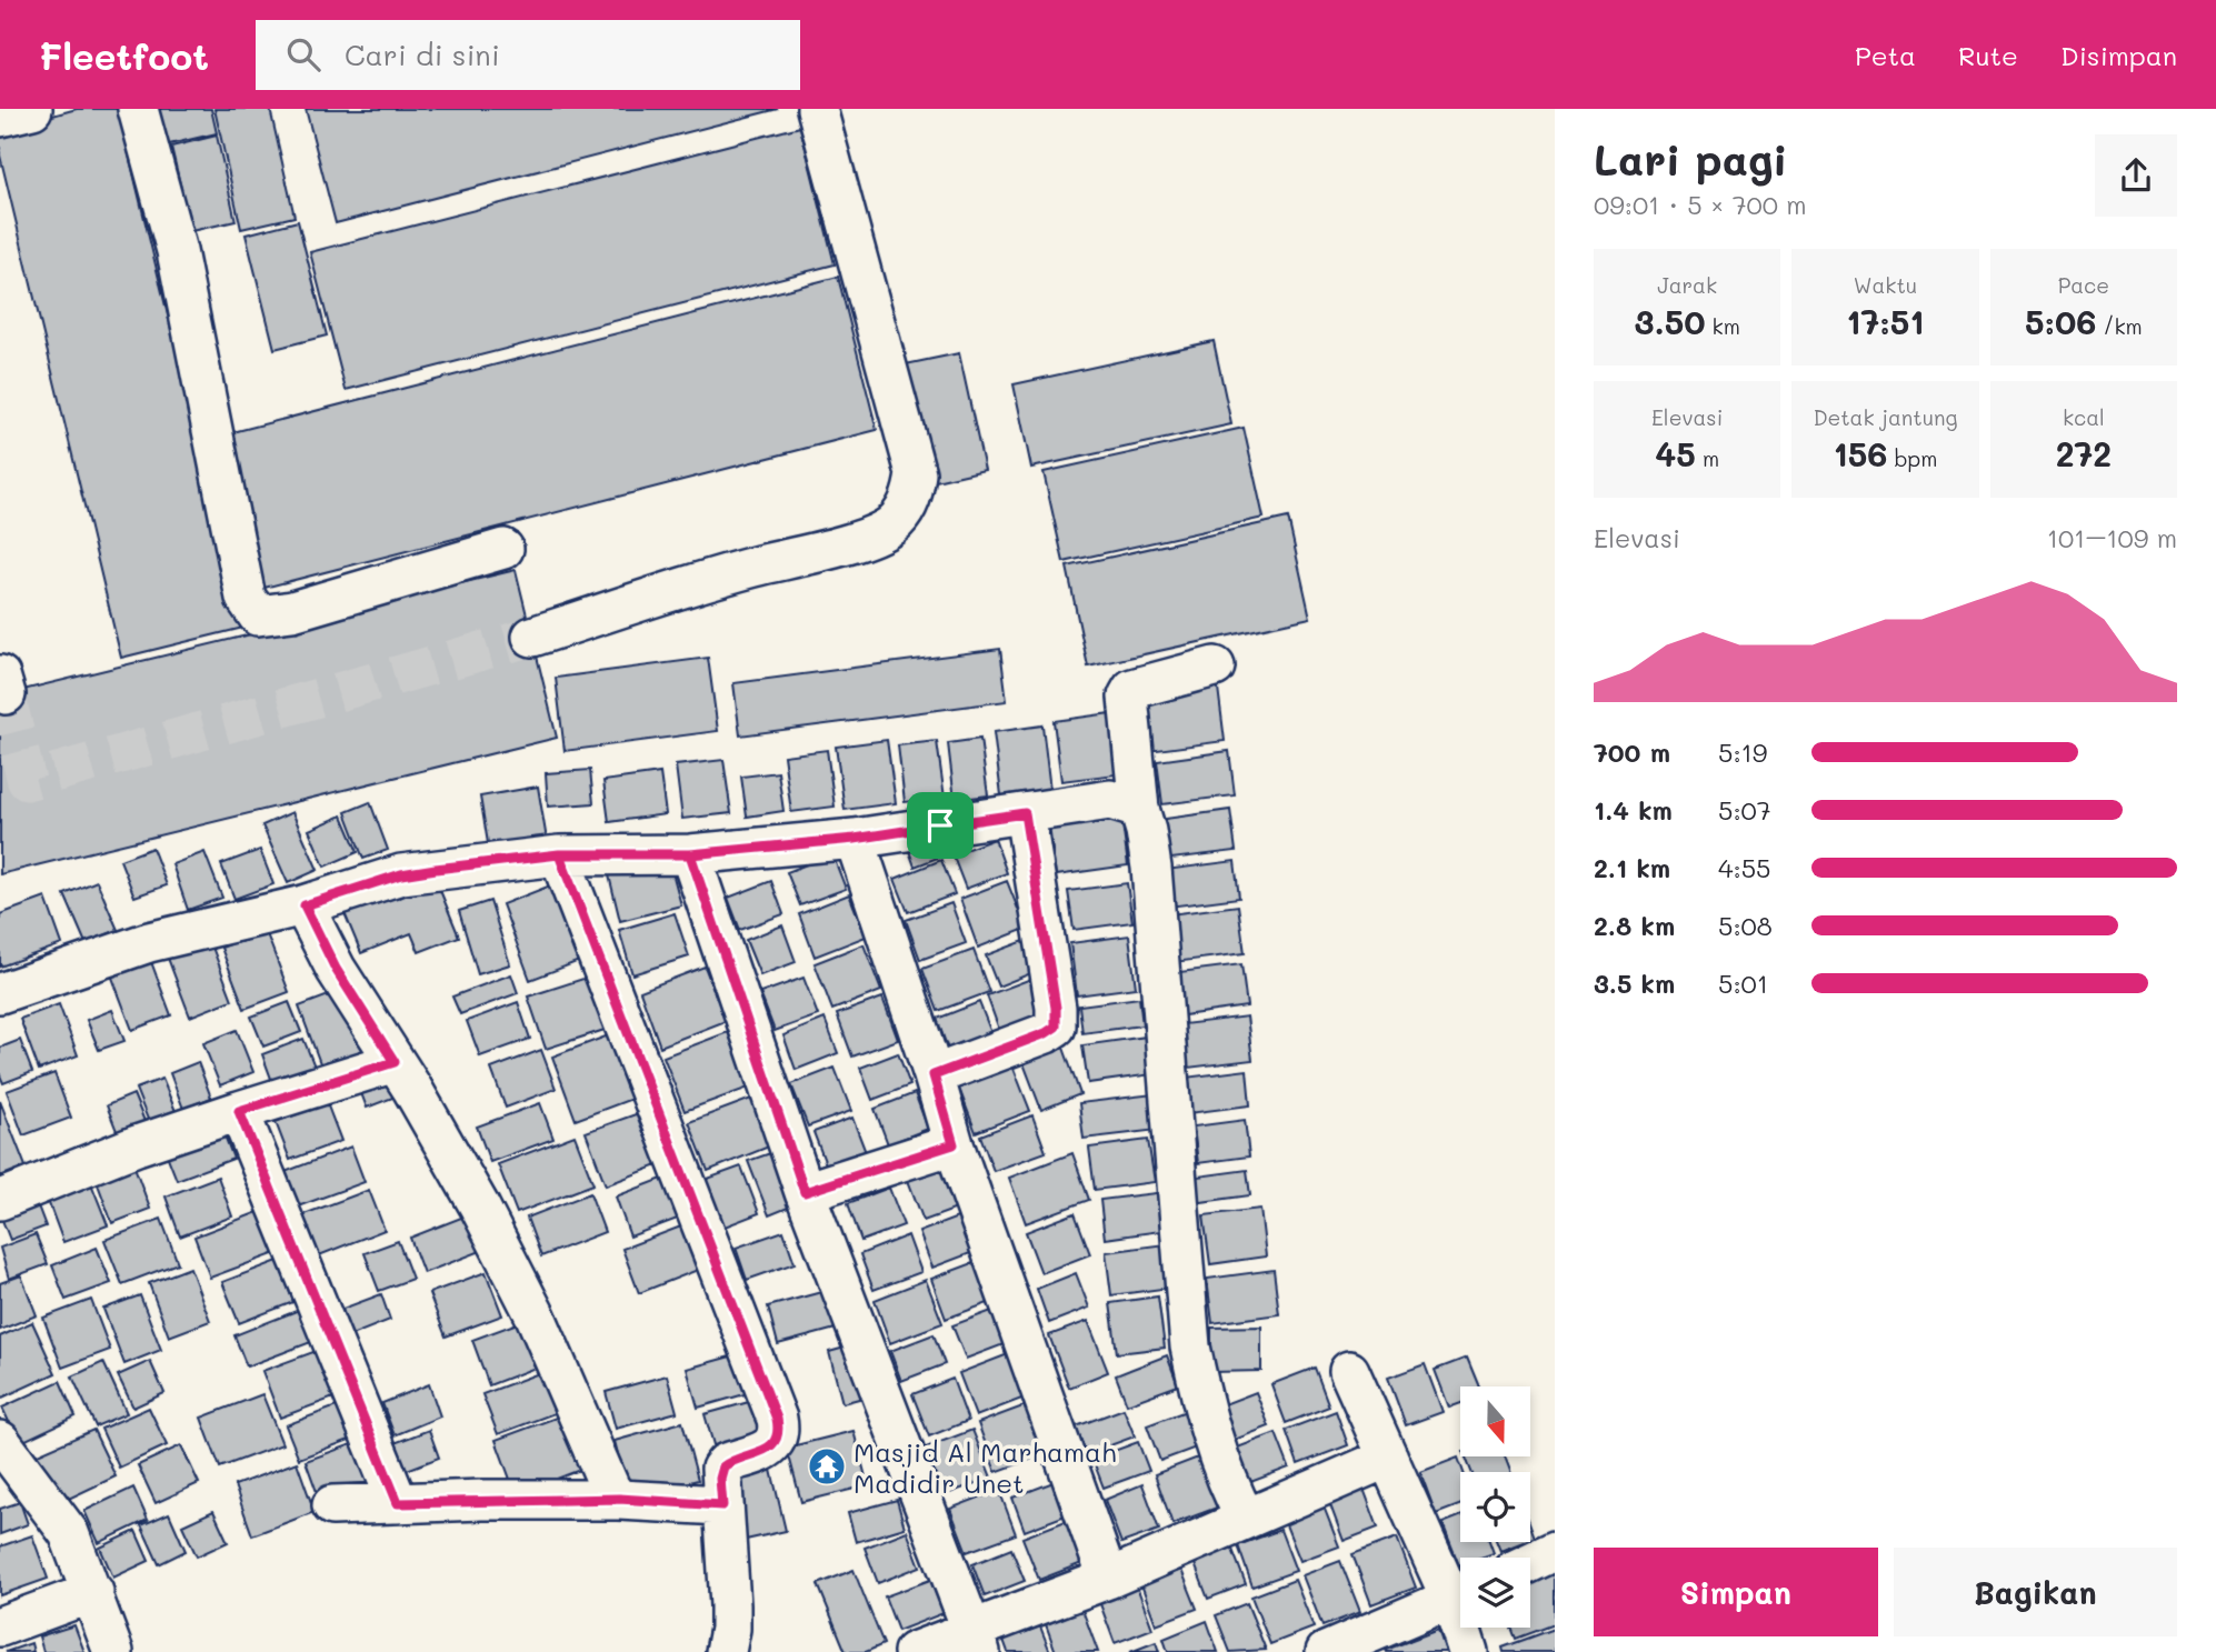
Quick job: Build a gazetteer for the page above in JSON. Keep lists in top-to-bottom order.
{
  "places": {
    "temple": ["Masjid Al Marhamah Madidir Unet"]
  },
  "north": "bottom",
  "page": {
    "header": "Fleetfoot",
    "search": "Cari di sini",
    "nav": ["Peta", "Rute", "Disimpan"],
    "heading": ["Lari pagi", "09:01 · 5 × 700 m"],
    "stats": [
      ["Jarak", "3.50 km"],
      ["Waktu", "17:51"],
      ["Pace", "5:06 /km"],
      ["Elevasi", "45 m"],
      ["Detak jantung", "156 bpm"],
      ["kcal", "272"]
    ],
    "chart": ["Elevasi", "101–109 m"],
    "list": [
      {
        "name": "700 m",
        "note": "5:19"
      },
      {
        "name": "1.4 km",
        "note": "5:07"
      },
      {
        "name": "2.1 km",
        "note": "4:55"
      },
      {
        "name": "2.8 km",
        "note": "5:08"
      },
      {
        "name": "3.5 km",
        "note": "5:01"
      }
    ],
    "buttons": ["Simpan", "Bagikan"]
  }
}
